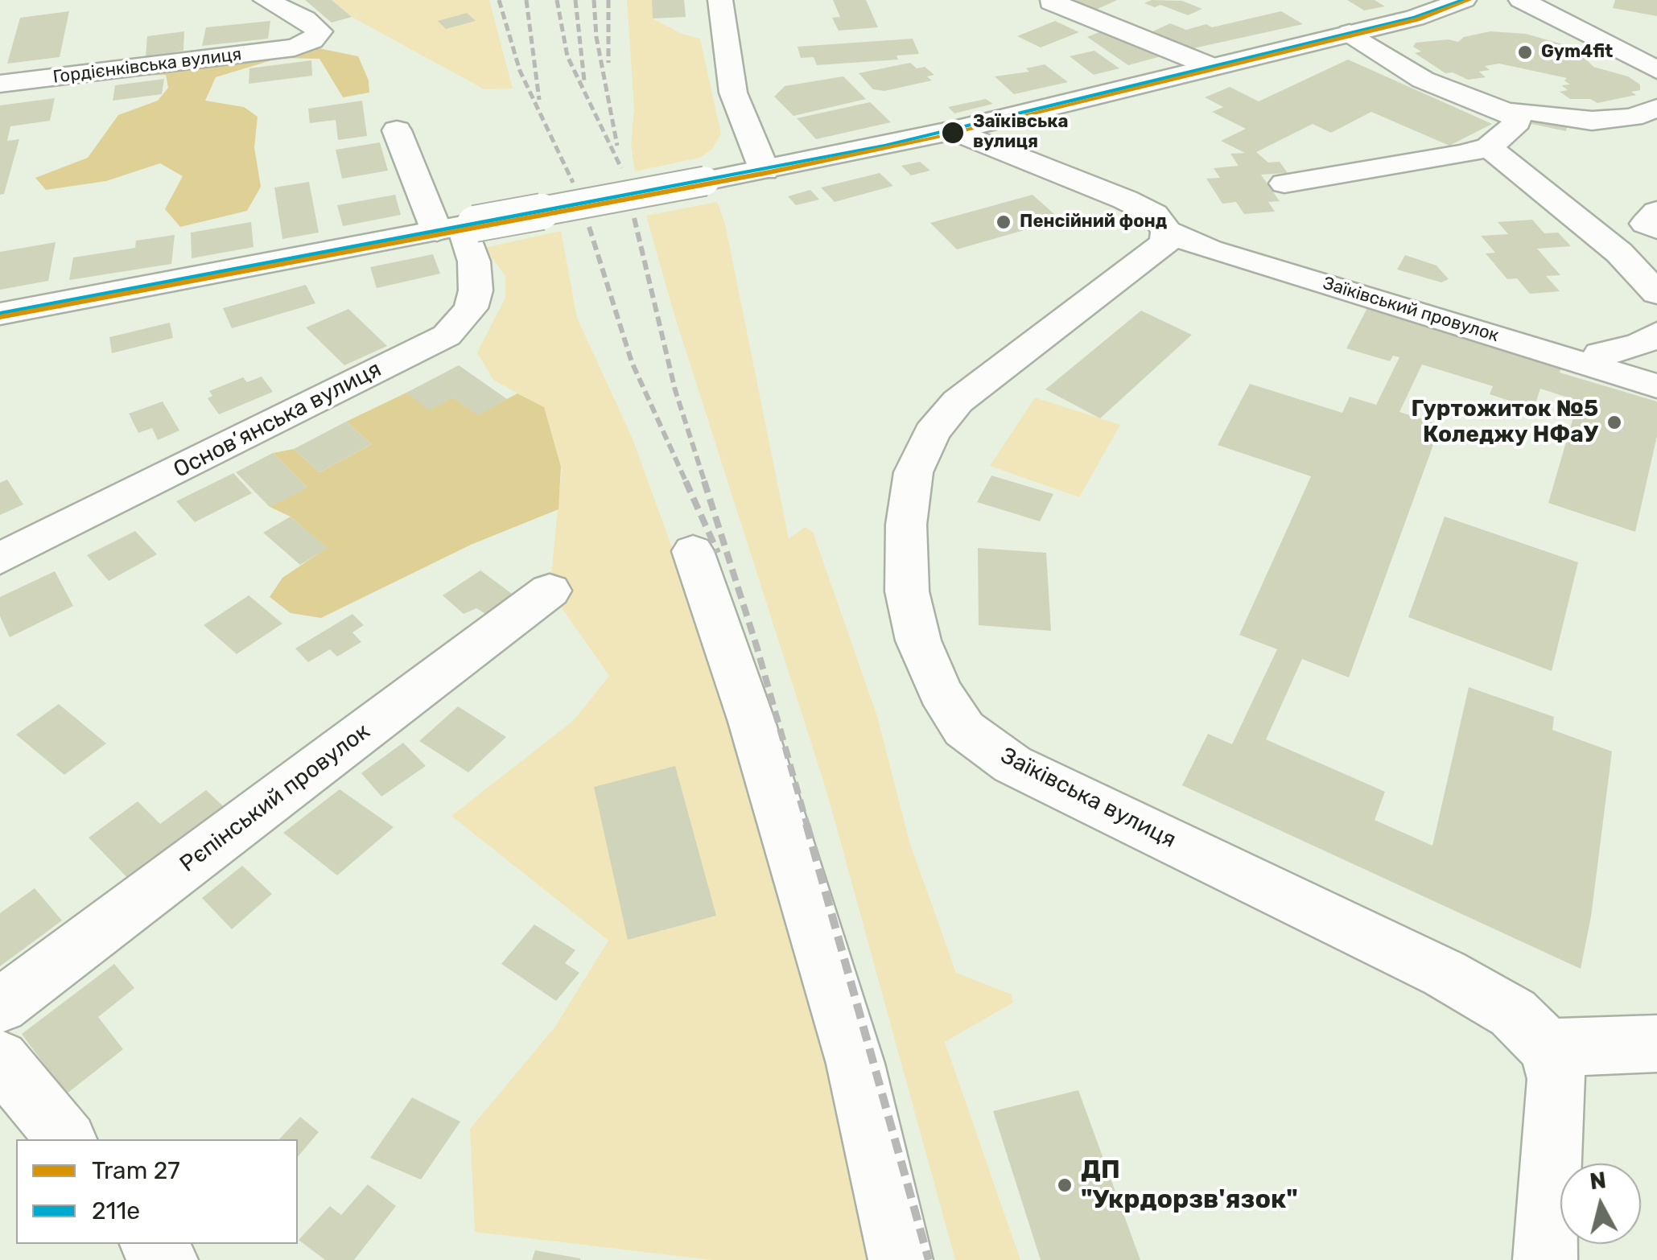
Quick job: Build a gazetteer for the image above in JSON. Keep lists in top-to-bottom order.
{
  "streets": {
    "street": [
      "Гордієнківська вулиця",
      "Заїківський провулок",
      "Основ’янська вулиця",
      "Рєпінський провулок",
      "Заїківська вулиця"
    ]
  },
  "crossings": [
    ["Заїківський провулок", "Заїківська вулиця"]
  ],
  "places": [
    "Gym4fit",
    "Заїківська вулиця",
    "Пенсійний фонд",
    "Гуртожиток №5 Коледжу НФаУ",
    "ДП \"Укрдорзв'язок\""
  ],
  "lines": ["tram line 27", "transit line 211е"],
  "legend": ["Tram 27", "211е"],
  "north": "top"
}
